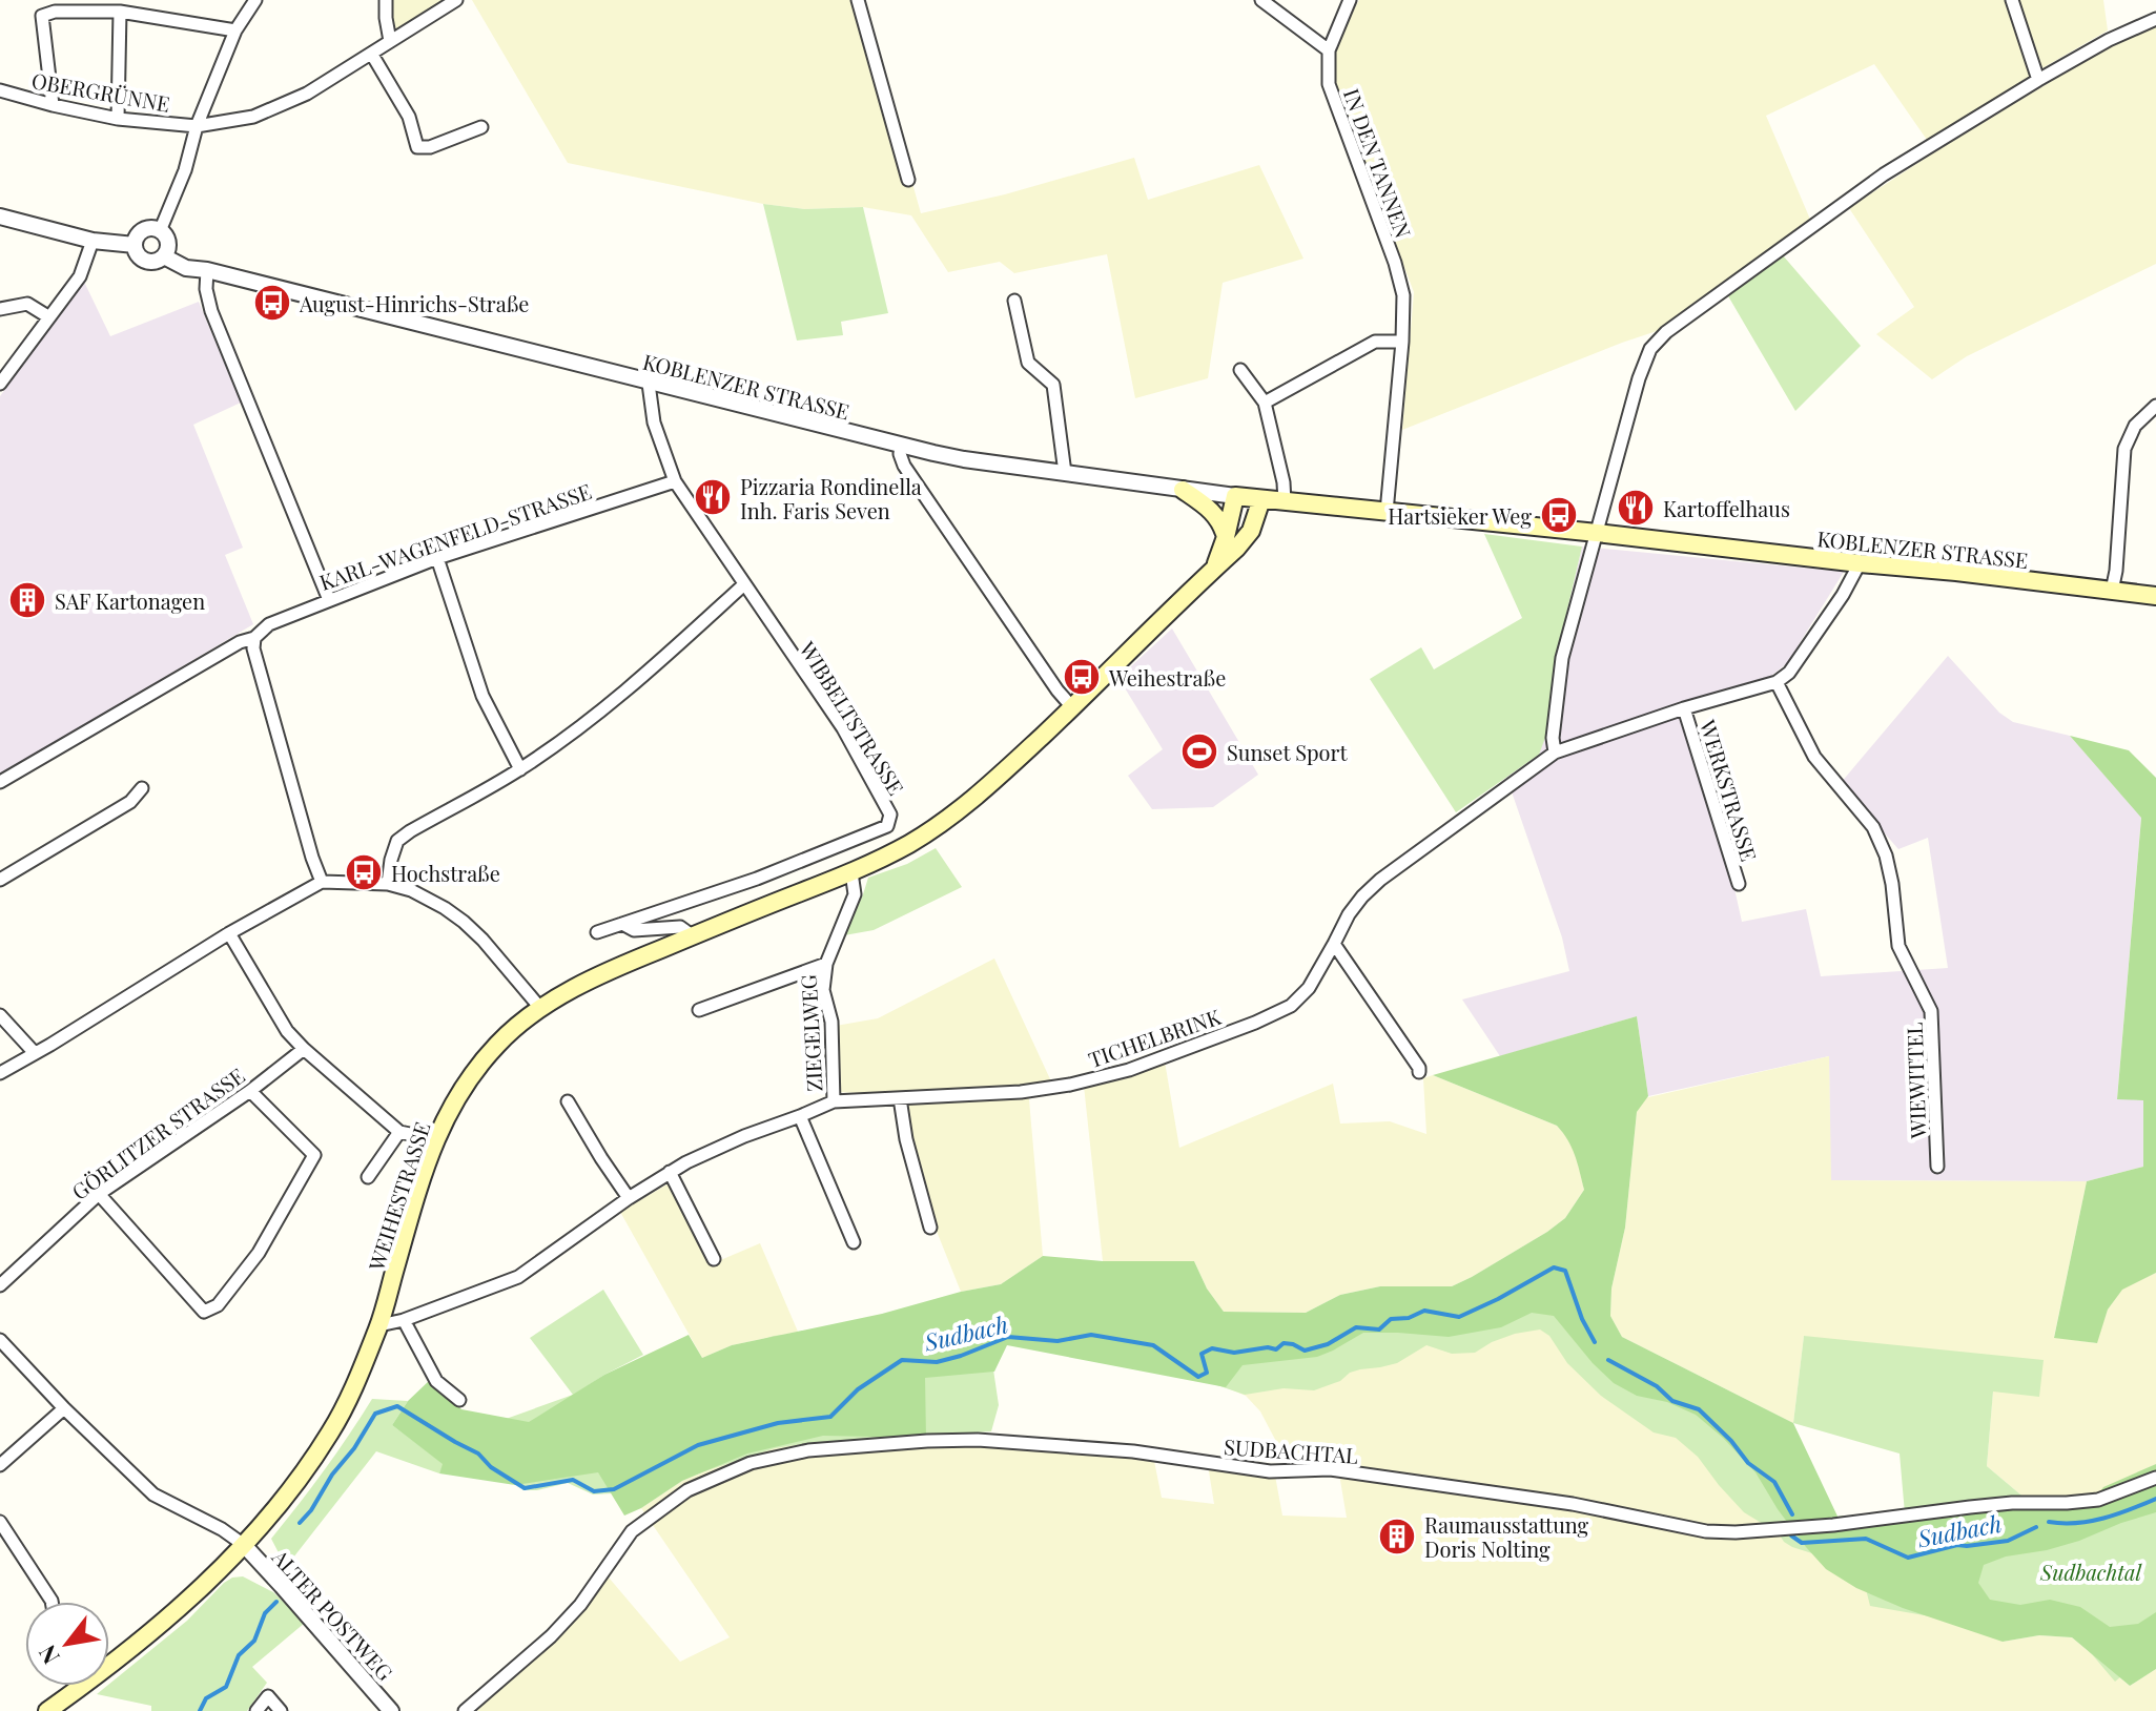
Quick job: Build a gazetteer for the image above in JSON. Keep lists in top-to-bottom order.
{
  "streets": {
    "main road": ["KOBLENZER STRASSE", "WEIHESTRASSE"],
    "street": [
      "OBERGRÜNNE",
      "IN DEN TANNEN",
      "KARL-WAGENFELD-STRASSE",
      "WIBBELTSTRASSE",
      "WERKSTRASSE",
      "ZIEGELWEG",
      "TICHELBRINK",
      "WIEWITTEL",
      "GÖRLITZER STRASSE",
      "SUDBACHTAL",
      "ALTER POSTWEG"
    ]
  },
  "crossings": [
    ["IN DEN TANNEN", "KOBLENZER STRASSE"],
    ["KOBLENZER STRASSE", "WIBBELTSTRASSE"],
    ["KOBLENZER STRASSE", "WEIHESTRASSE"],
    ["KARL-WAGENFELD-STRASSE", "WIBBELTSTRASSE"],
    ["WIBBELTSTRASSE", "WEIHESTRASSE"],
    ["WERKSTRASSE", "TICHELBRINK"],
    ["ZIEGELWEG", "TICHELBRINK"],
    ["ZIEGELWEG", "WEIHESTRASSE"],
    ["TICHELBRINK", "WIEWITTEL"],
    ["TICHELBRINK", "WEIHESTRASSE"],
    ["WEIHESTRASSE", "ALTER POSTWEG"]
  ],
  "water": ["Sudbach"],
  "parks": ["Sudbachtal"],
  "places": {
    "bus stop": [
      "August-Hinrichs-Straße",
      "Hartsieker Weg",
      "Weihestraße",
      "Hochstraße"
    ],
    "restaurant": ["Pizzaria Rondinella Inh. Faris Seven", "Kartoffelhaus"],
    "building": ["SAF Kartonagen", "Raumausstattung Doris Nolting"],
    "sports": ["Sunset Sport"]
  },
  "north": "bottom left"
}
